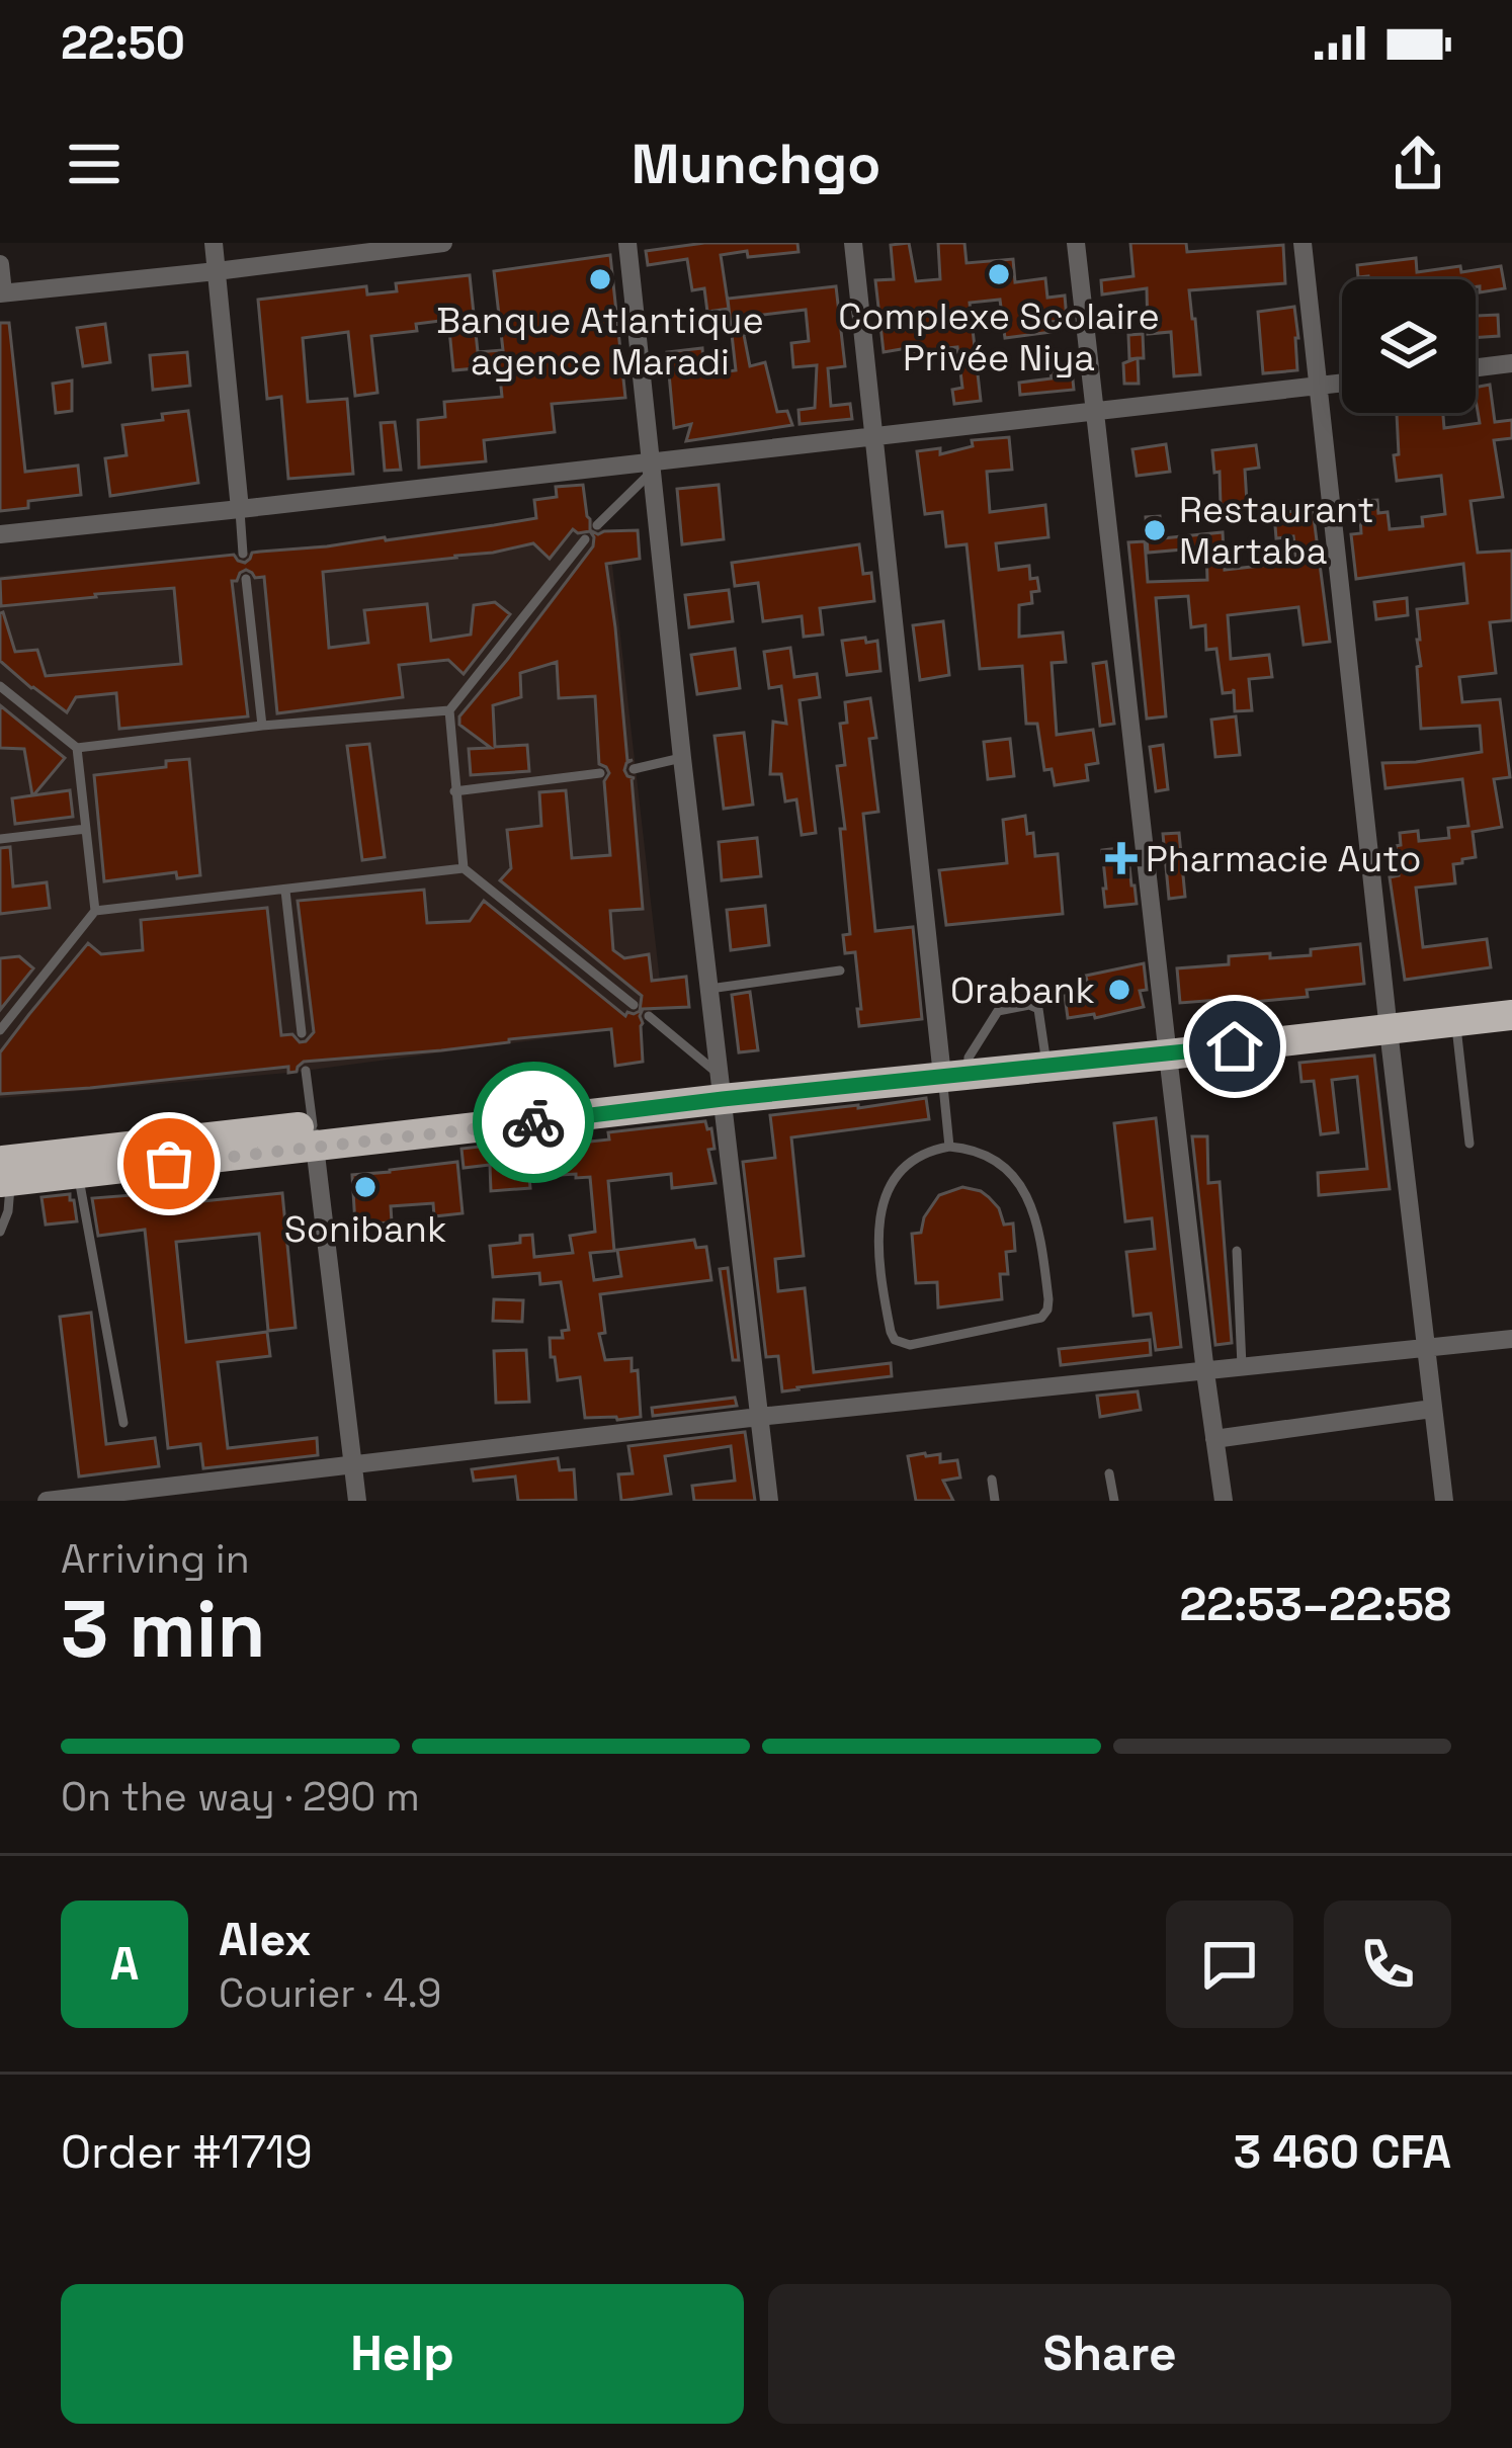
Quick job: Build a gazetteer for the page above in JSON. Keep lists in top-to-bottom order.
{
  "places": {
    "other": [
      "Complexe Scolaire Privée Niya",
      "Banque Atlantique agence Maradi",
      "Restaurant Martaba",
      "Orabank",
      "Sonibank"
    ],
    "health": ["Pharmacie Auto"]
  },
  "page": {
    "status": "22:50",
    "header": "Munchgo",
    "heading": ["3 min", "Arriving in", "22:53–22:58"],
    "panel": [
      "Alex",
      "Courier · 4.9",
      "Order #1719",
      "3 460 CFA"
    ],
    "bar": "On the way · 290 m",
    "round": "A",
    "buttons": ["Help", "Share"]
  }
}
